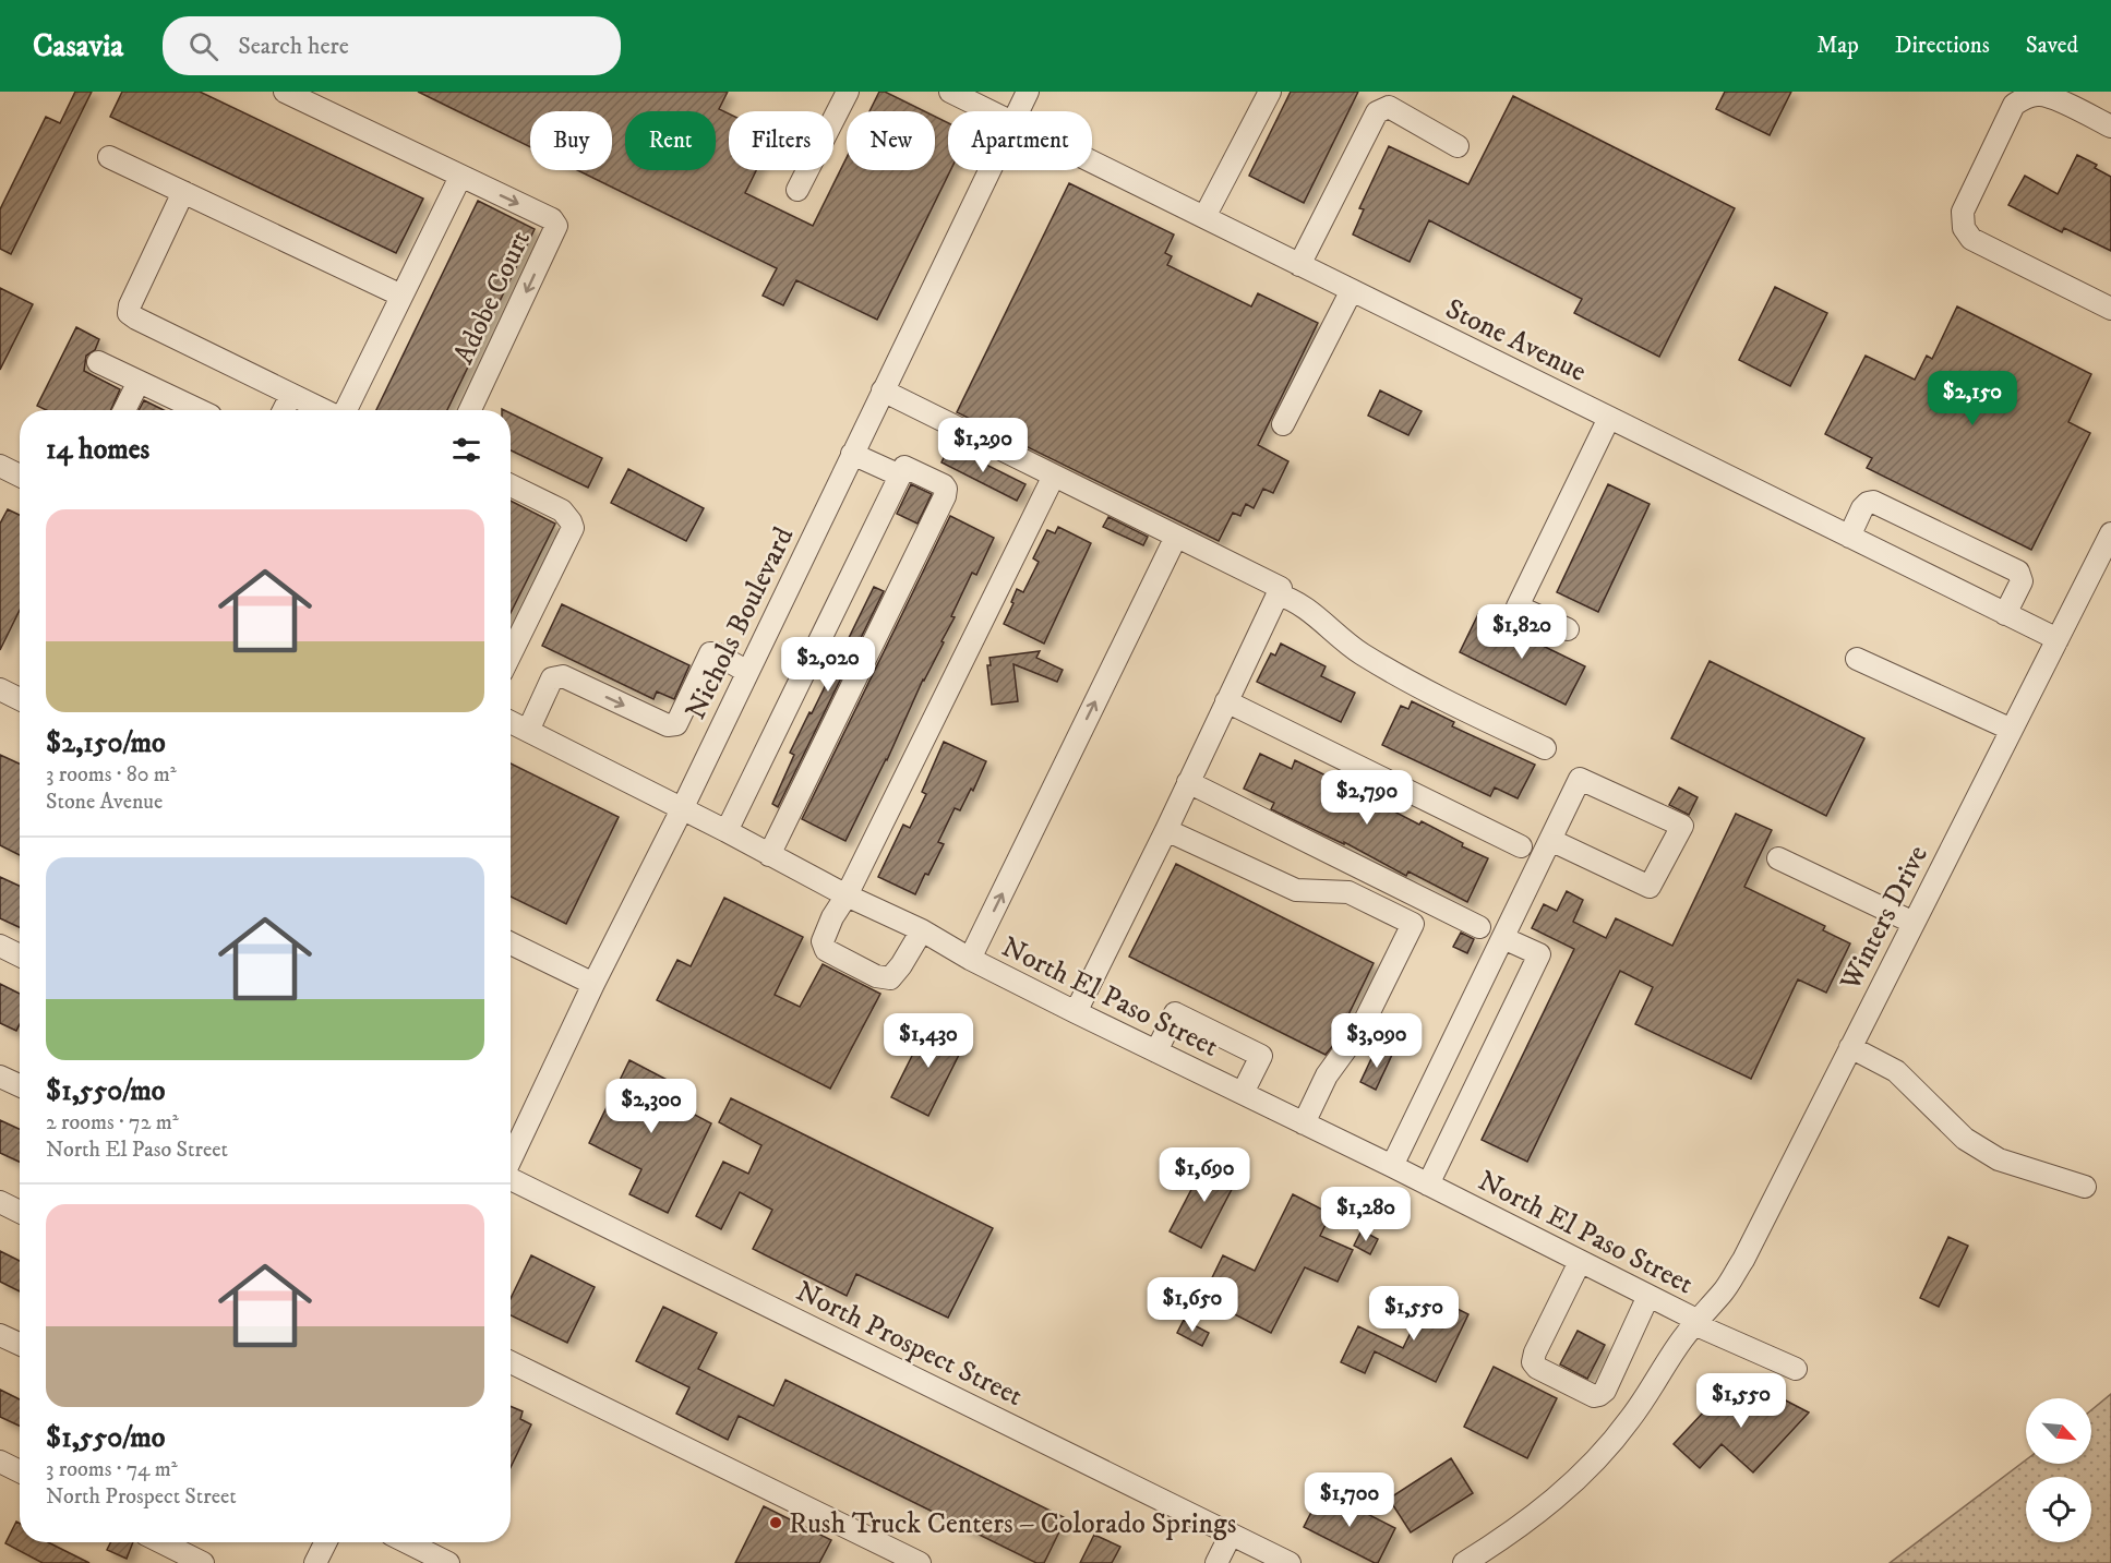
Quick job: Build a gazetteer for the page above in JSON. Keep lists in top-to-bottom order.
{
  "streets": {
    "street": [
      "Adobe Court",
      "Stone Avenue",
      "Nichols Boulevard",
      "Winters Drive",
      "North El Paso Street",
      "North Prospect Street"
    ]
  },
  "crossings": [
    ["Stone Avenue", "Winters Drive"],
    ["Nichols Boulevard", "North El Paso Street"],
    ["Winters Drive", "North El Paso Street"]
  ],
  "places": ["Rush Truck Centers – Colorado Springs"],
  "north": "bottom right",
  "page": {
    "header": "Casavia",
    "search": "Search here",
    "nav": ["Map", "Directions", "Saved"],
    "chip": [
      "Buy",
      "Rent",
      "Filters",
      "New",
      "Apartment"
    ],
    "price": [
      "$2,150",
      "$1,290",
      "$1,820",
      "$2,020",
      "$2,790",
      "$1,430",
      "$3,090",
      "$2,300",
      "$1,690",
      "$1,280",
      "$1,650",
      "$1,550",
      "$1,550",
      "$1,700"
    ],
    "heading": "14 homes",
    "list": [
      {
        "name": "$2,150/mo",
        "note": "3 rooms · 80 m² · Stone Avenue"
      },
      {
        "name": "$1,550/mo",
        "note": "2 rooms · 72 m² · North El Paso Street"
      },
      {
        "name": "$1,550/mo",
        "note": "3 rooms · 74 m² · North Prospect Street"
      }
    ]
  }
}
